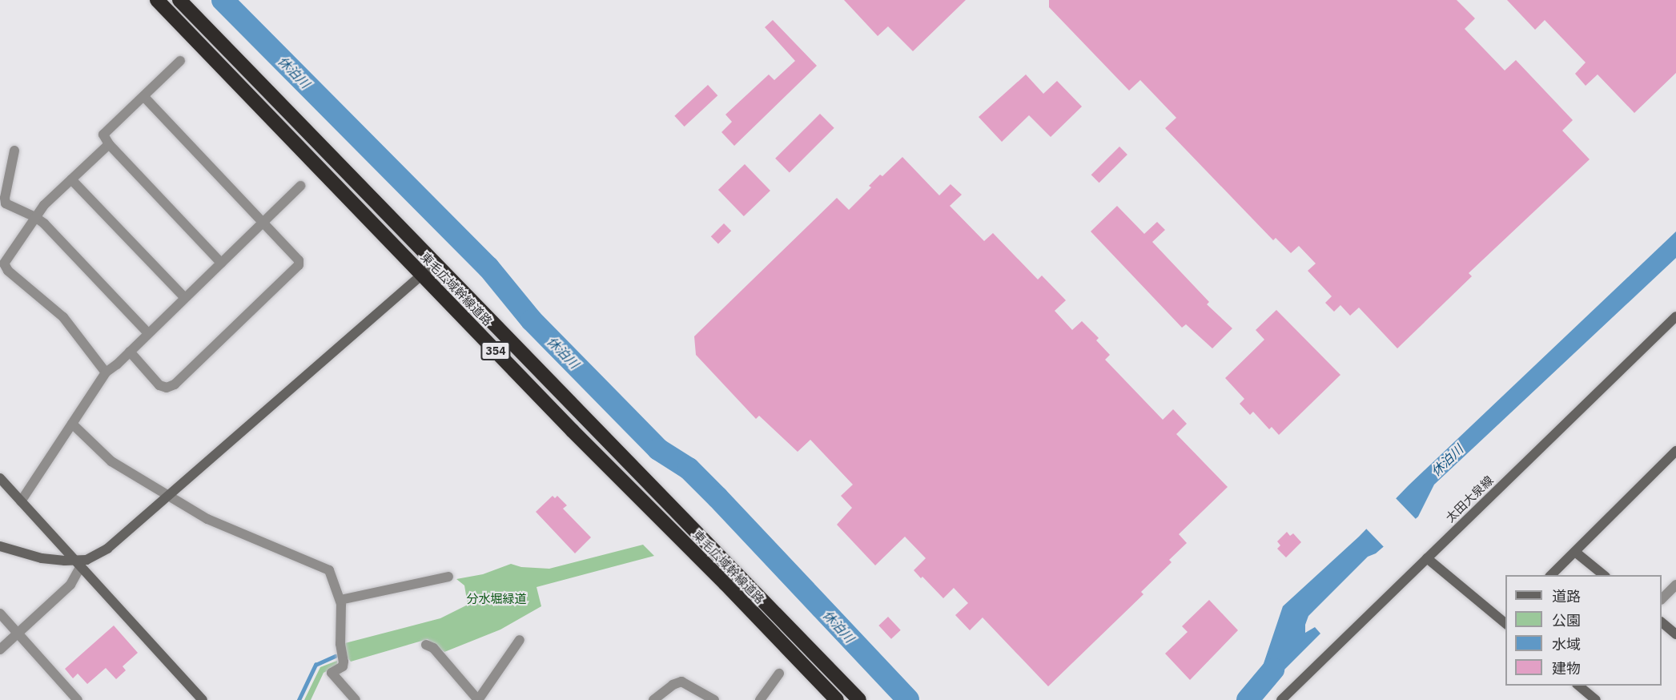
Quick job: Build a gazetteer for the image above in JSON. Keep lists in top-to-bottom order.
{
  "streets": {
    "highway": ["東毛広域幹線道路", "354"],
    "street": ["太田大泉線"]
  },
  "water": ["休泊川"],
  "parks": ["分水堀緑道"],
  "legend": [
    "道路",
    "公園",
    "水域",
    "建物"
  ]
}
